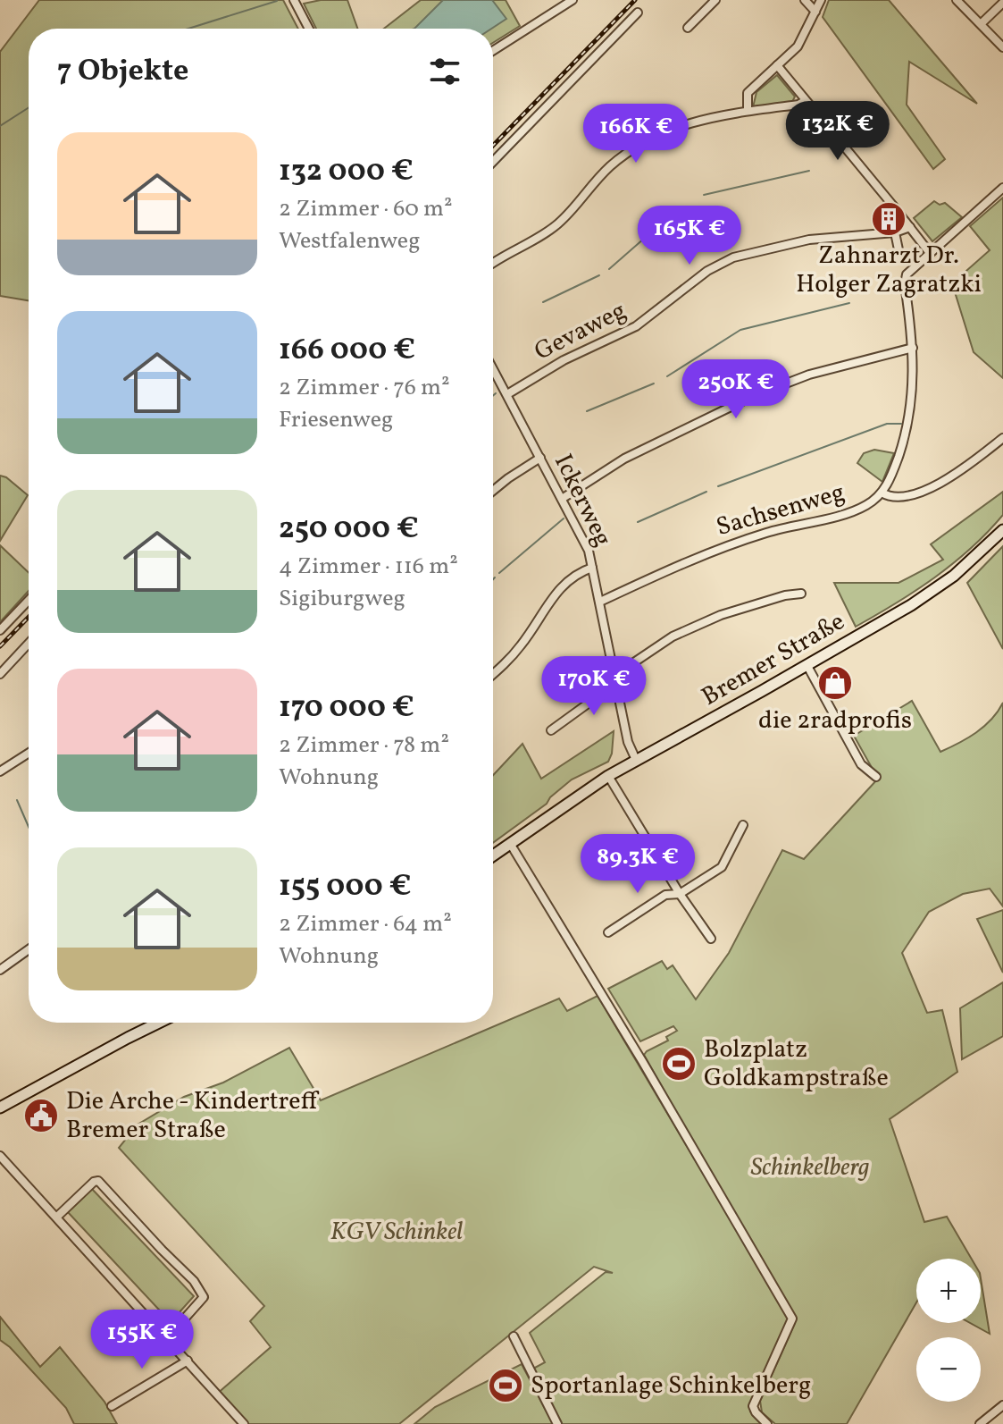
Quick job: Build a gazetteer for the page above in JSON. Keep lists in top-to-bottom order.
{
  "streets": {
    "main road": ["Bremer Straße"],
    "street": ["Gevaweg", "Ickerweg", "Sachsenweg"]
  },
  "crossings": [
    ["Gevaweg", "Ickerweg"],
    ["Ickerweg", "Sachsenweg"],
    ["Ickerweg", "Bremer Straße"]
  ],
  "parks": ["Schinkelberg", "KGV Schinkel"],
  "places": {
    "building": ["Zahnarzt Dr. Holger Zagratzki"],
    "shop": ["die 2radprofis"],
    "sports": ["Bolzplatz Goldkampstraße", "Sportanlage Schinkelberg"],
    "public building": ["Die Arche - Kindertreff Bremer Straße"]
  },
  "page": {
    "heading": "7 Objekte",
    "price": [
      "132K €",
      "166K €",
      "165K €",
      "250K €",
      "170K €",
      "89.3K €",
      "155K €"
    ],
    "list": [
      {
        "name": "132 000 €",
        "note": "2 Zimmer · 60 m² · Westfalenweg"
      },
      {
        "name": "166 000 €",
        "note": "2 Zimmer · 76 m² · Friesenweg"
      },
      {
        "name": "250 000 €",
        "note": "4 Zimmer · 116 m² · Sigiburgweg"
      },
      {
        "name": "170 000 €",
        "note": "2 Zimmer · 78 m² · Wohnung"
      },
      {
        "name": "155 000 €",
        "note": "2 Zimmer · 64 m² · Wohnung"
      }
    ],
    "map_buttons": ["+", "−"]
  }
}
